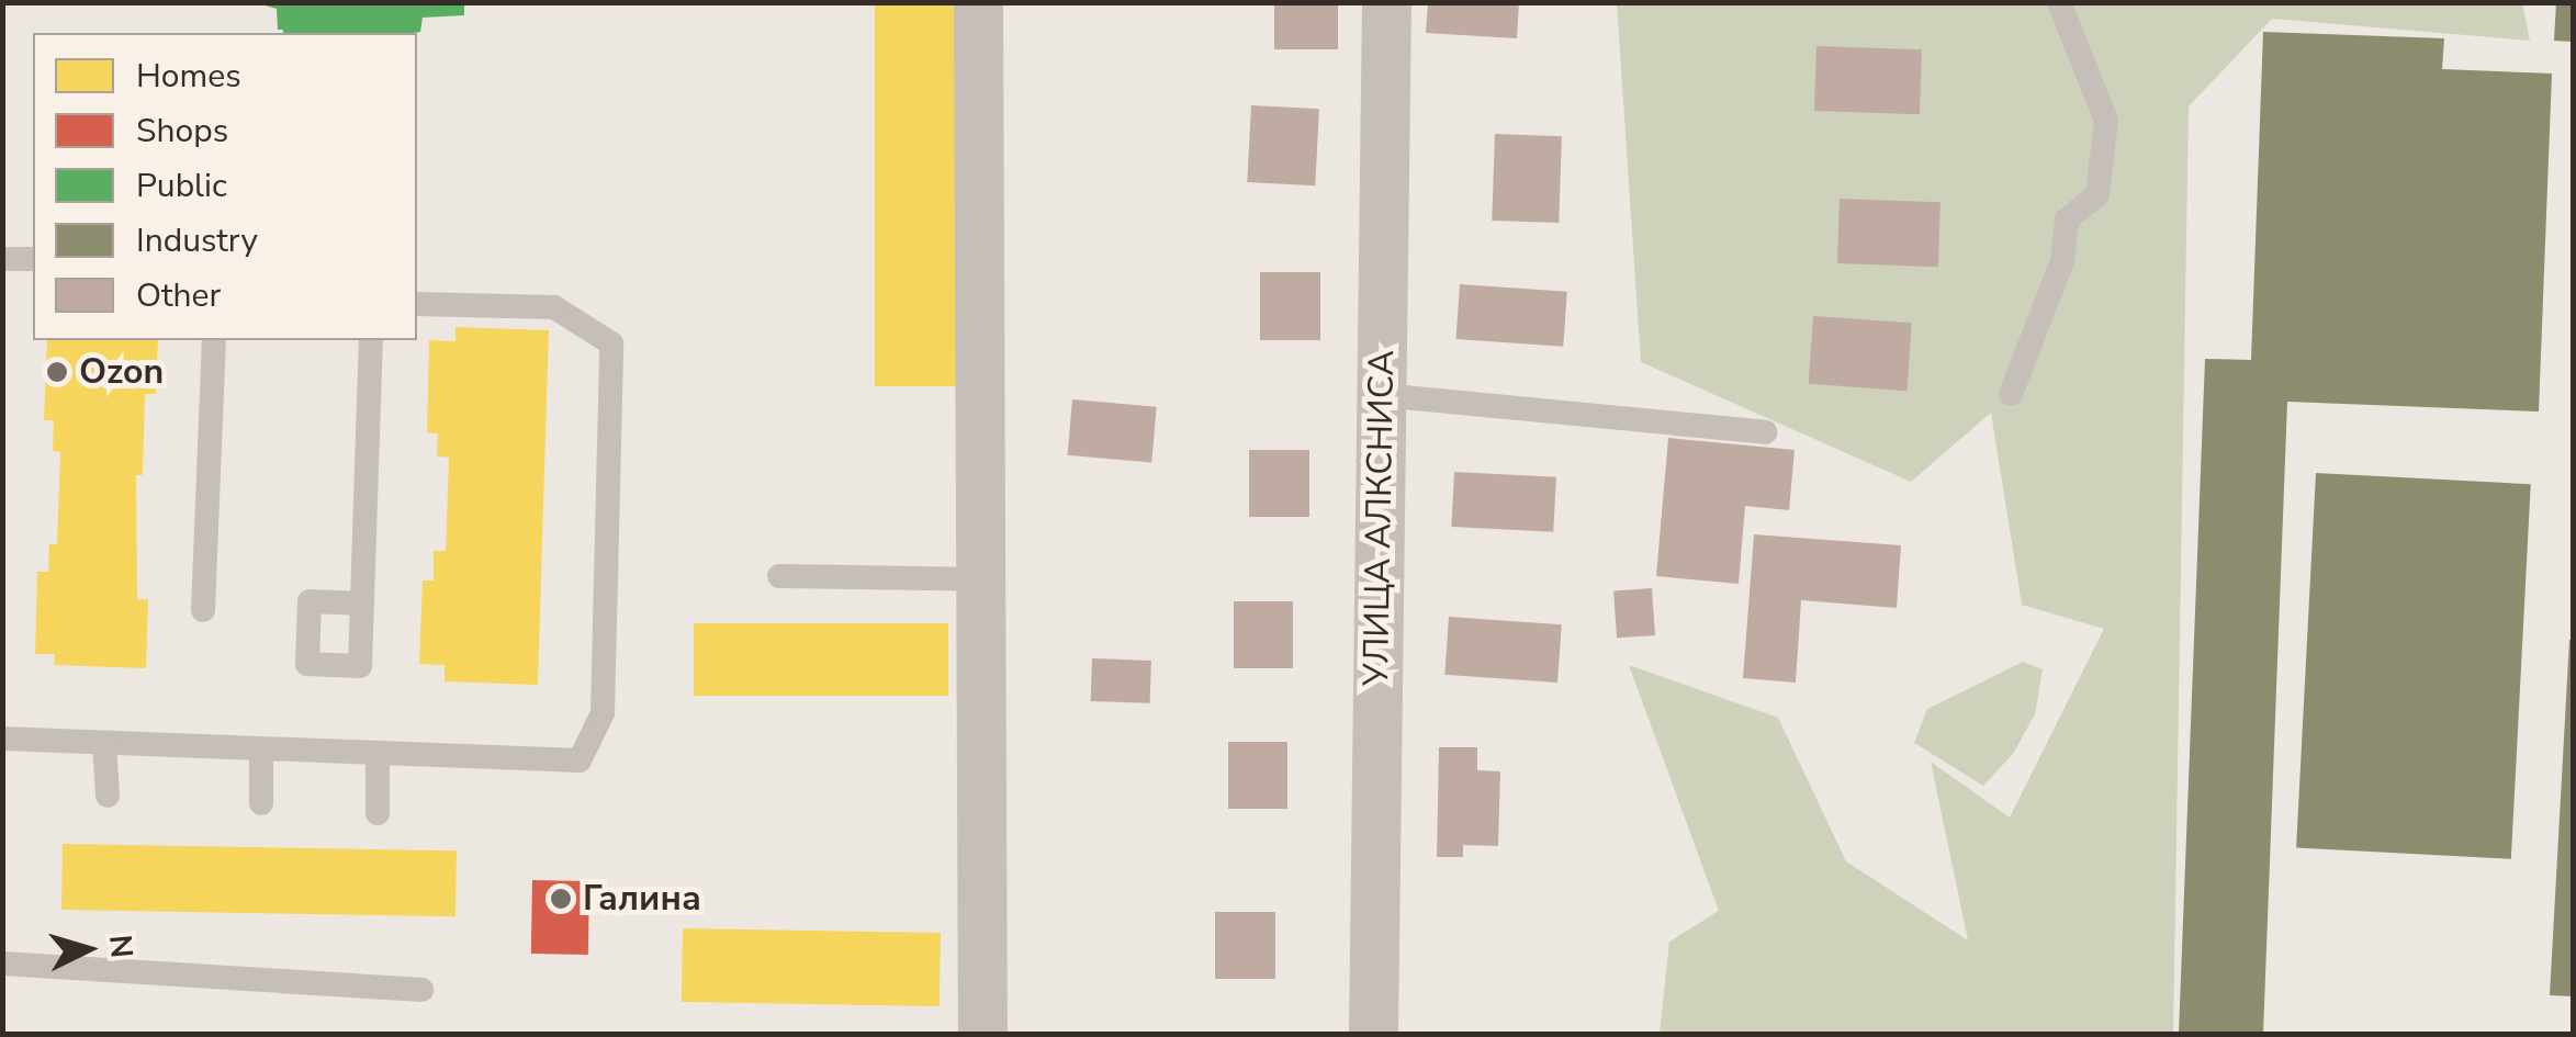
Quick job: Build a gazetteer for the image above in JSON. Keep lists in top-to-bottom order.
{
  "streets": {
    "street": ["УЛИЦА АЛКСНИСА"]
  },
  "places": ["Ozon", "Галина"],
  "legend": [
    "Homes",
    "Shops",
    "Public",
    "Industry",
    "Other"
  ],
  "north": "right"
}
